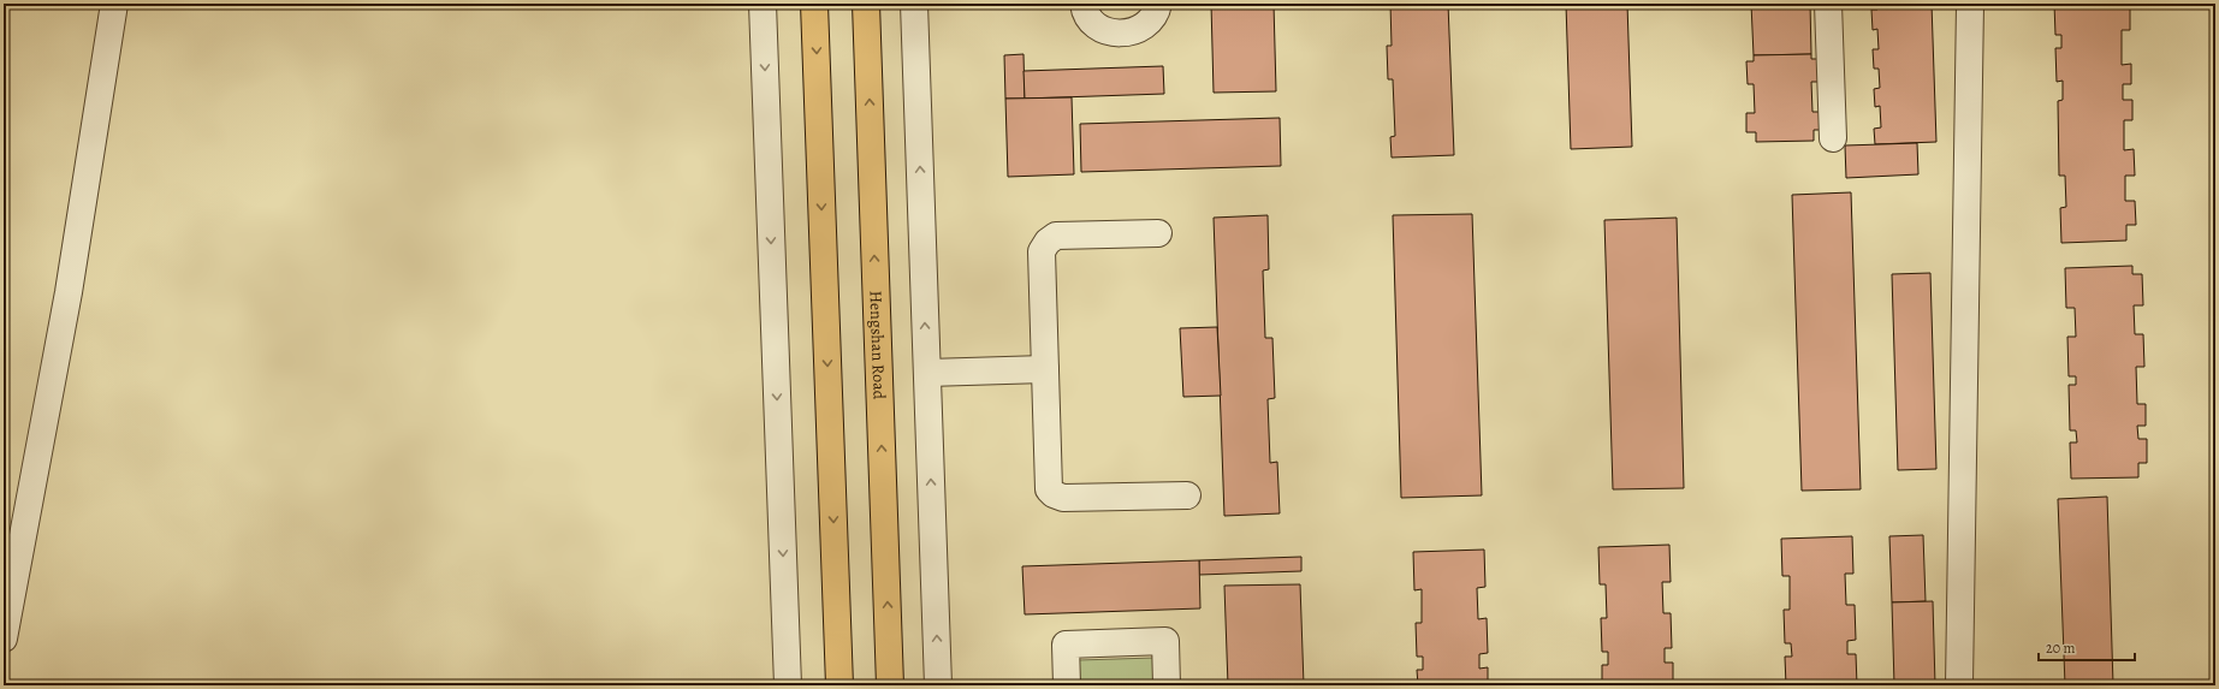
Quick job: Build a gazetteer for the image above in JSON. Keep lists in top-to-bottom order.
{
  "streets": {
    "main road": ["Hengshan Road"]
  },
  "scale_bar": "20 m"
}
